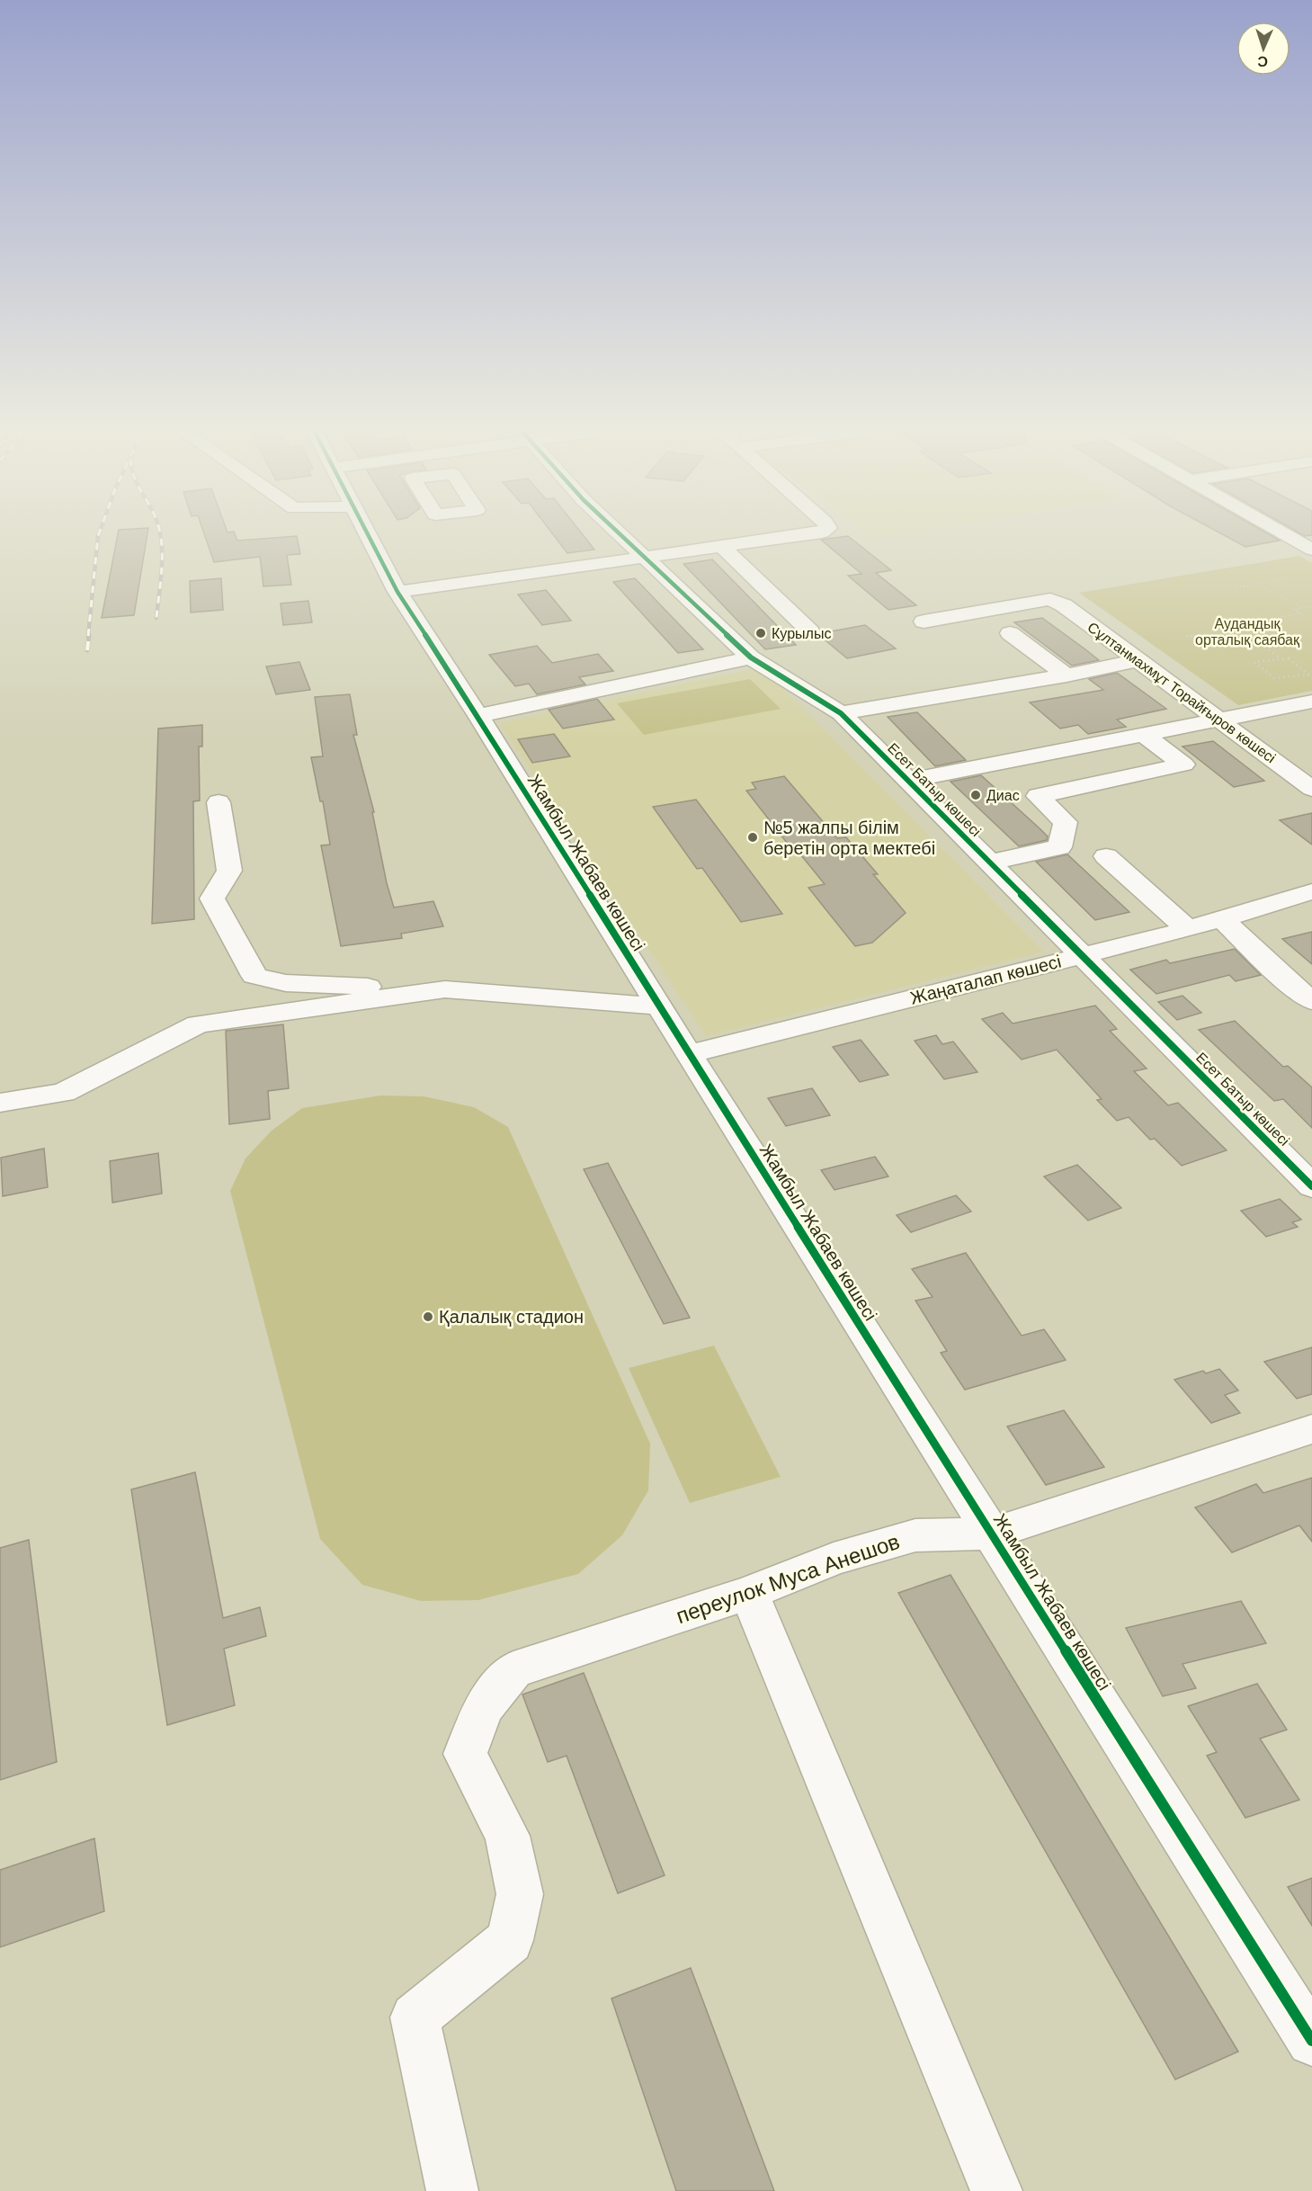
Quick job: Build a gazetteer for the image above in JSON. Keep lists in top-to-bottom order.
{
  "streets": {
    "street": [
      "Сұлтанмахмұт Торайғыров көшесі",
      "Есет Батыр көшесі",
      "Жамбыл Жабаев көшесі",
      "Жаңаталап көшесі",
      "переулок Муса Анешов"
    ]
  },
  "crossings": [
    ["Есет Батыр көшесі", "Жаңаталап көшесі"],
    ["Жамбыл Жабаев көшесі", "Жаңаталап көшесі"],
    ["Жамбыл Жабаев көшесі", "переулок Муса Анешов"]
  ],
  "parks": ["Аудандық орталық саябақ"],
  "places": [
    "Курылыс",
    "Диас",
    "№5 жалпы білім беретін орта мектебі",
    "Қалалық стадион"
  ],
  "north": "bottom"
}
